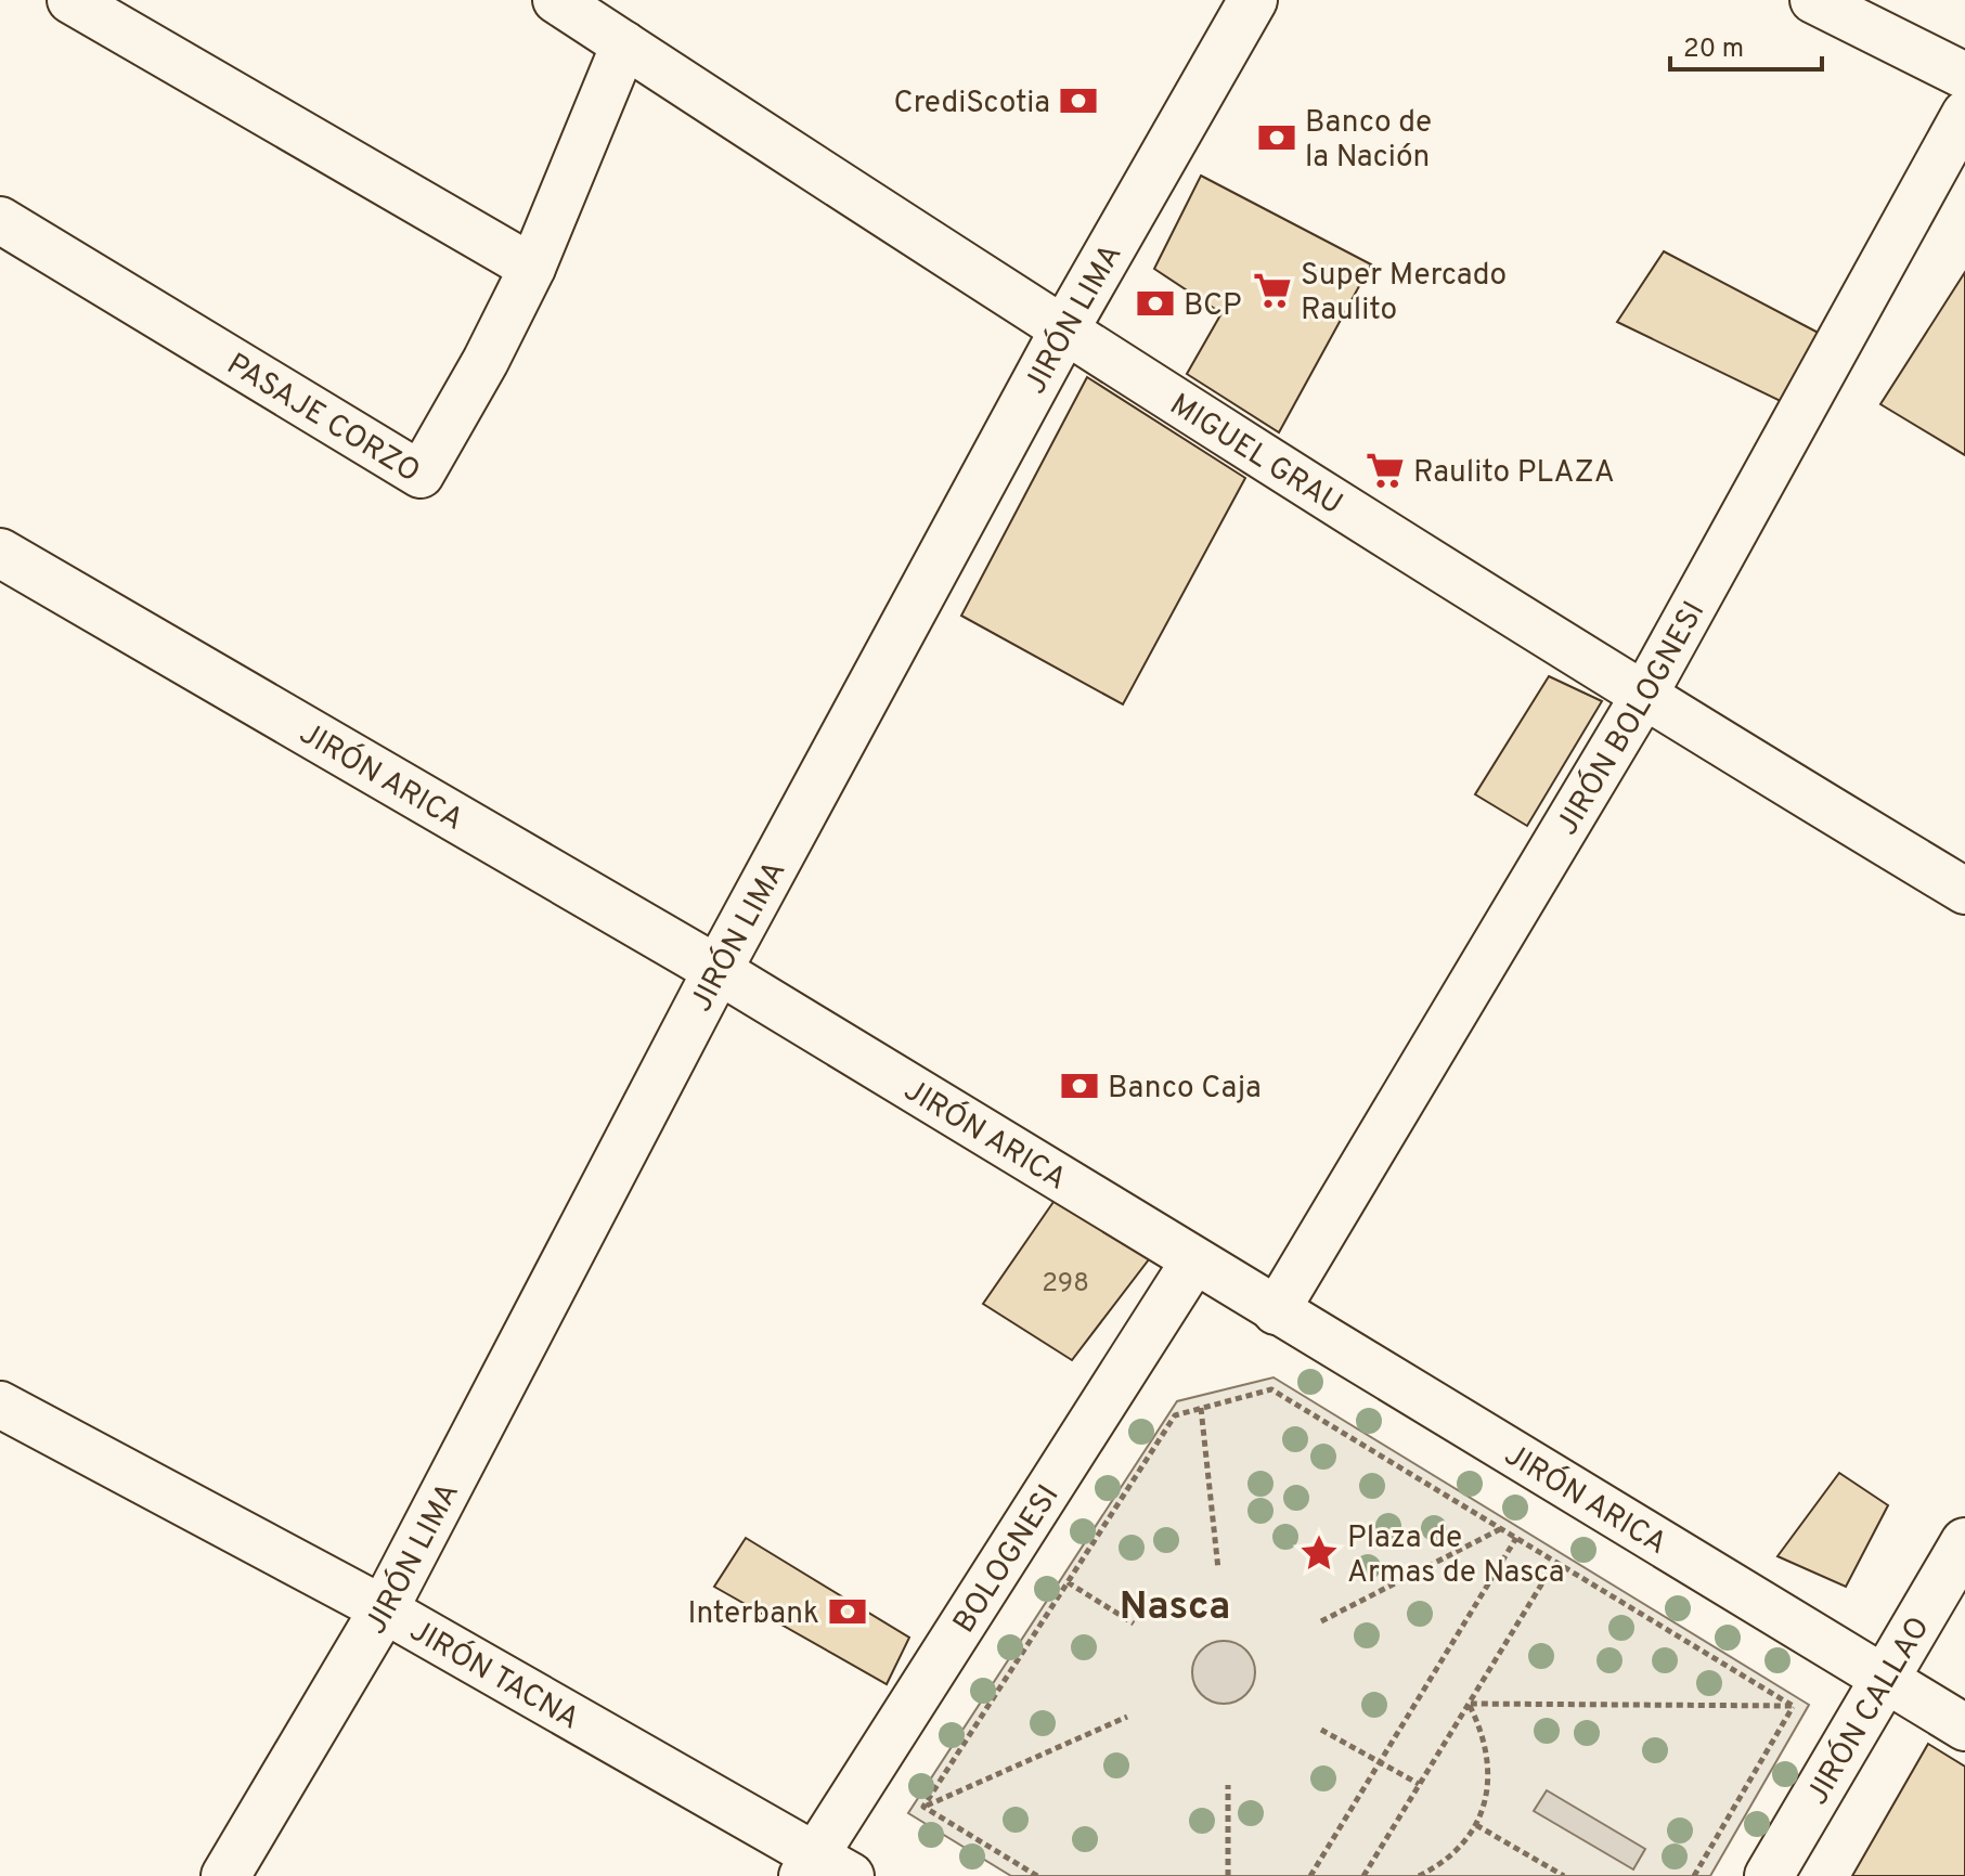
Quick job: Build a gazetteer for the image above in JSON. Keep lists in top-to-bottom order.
{
  "streets": {
    "street": [
      "JIRÓN LIMA",
      "PASAJE CORZO",
      "MIGUEL GRAU",
      "JIRÓN BOLOGNESI",
      "JIRÓN ARICA",
      "BOLOGNESI",
      "JIRÓN TACNA",
      "JIRÓN CALLAO"
    ]
  },
  "crossings": [
    ["JIRÓN LIMA", "MIGUEL GRAU"],
    ["JIRÓN LIMA", "JIRÓN ARICA"],
    ["JIRÓN LIMA", "JIRÓN TACNA"],
    ["PASAJE CORZO", "MIGUEL GRAU"],
    ["MIGUEL GRAU", "JIRÓN BOLOGNESI"],
    ["JIRÓN BOLOGNESI", "JIRÓN ARICA"],
    ["JIRÓN ARICA", "BOLOGNESI"],
    ["JIRÓN ARICA", "JIRÓN CALLAO"],
    ["BOLOGNESI", "JIRÓN TACNA"]
  ],
  "districts": ["Nasca"],
  "places": {
    "bank": [
      "CrediScotia",
      "Banco de la Nación",
      "BCP",
      "Banco Caja",
      "Interbank"
    ],
    "supermarket": ["Super Mercado Raulito", "Raulito PLAZA"],
    "place": ["Plaza de Armas de Nasca"]
  },
  "house_numbers": ["298"],
  "scale_bar": "20 m"
}
